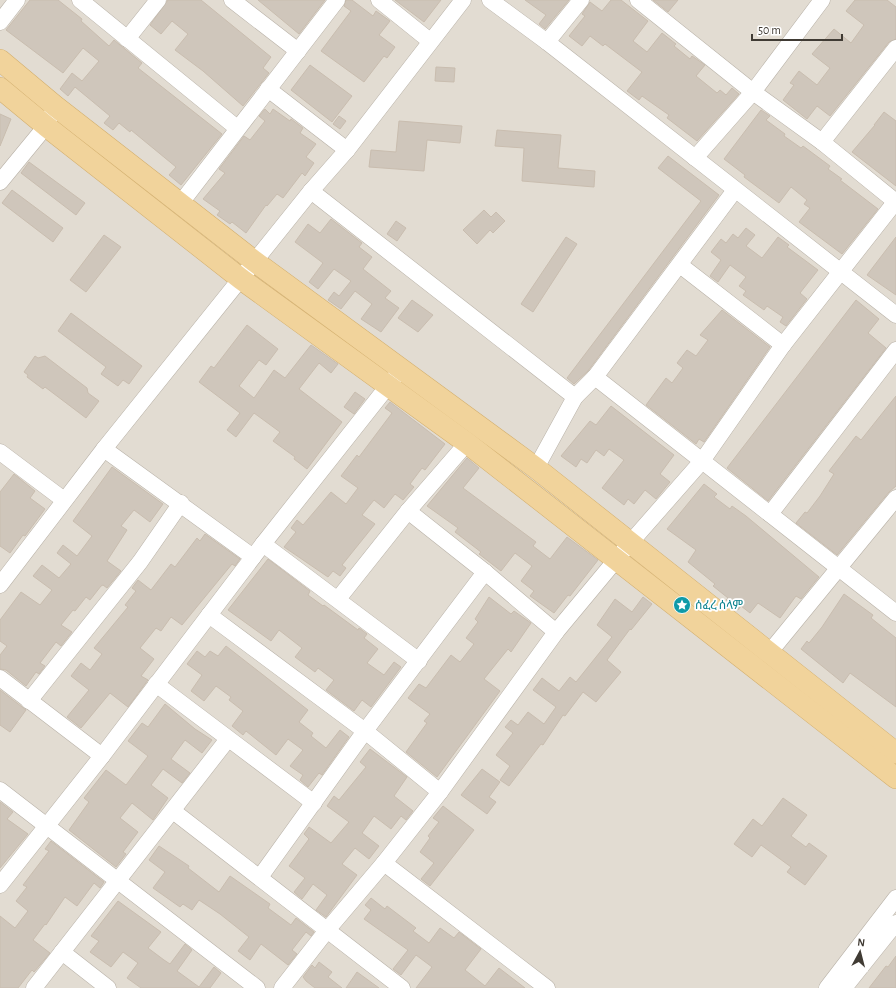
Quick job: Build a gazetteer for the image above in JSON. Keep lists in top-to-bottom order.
{
  "places": {
    "place": ["ሰፈረ ሰላም"]
  },
  "scale_bar": "50 m",
  "north": "top"
}
